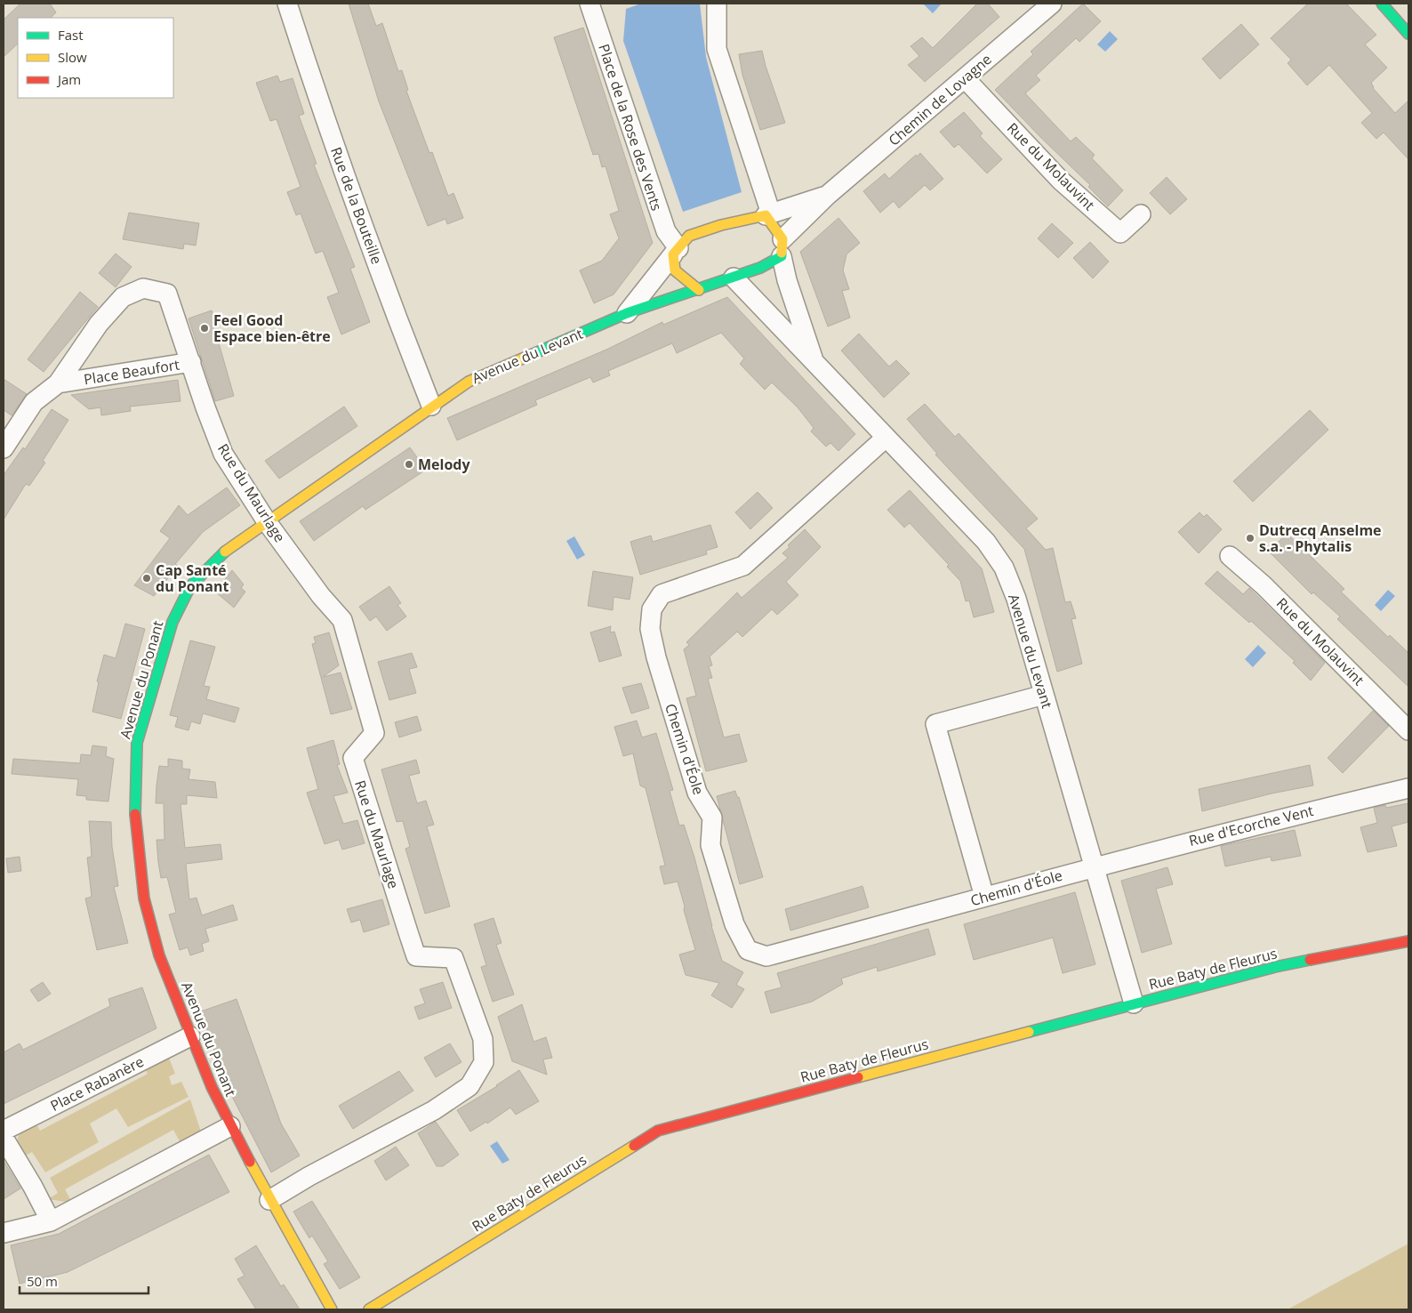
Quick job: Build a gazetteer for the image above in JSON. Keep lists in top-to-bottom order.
{
  "streets": {
    "street": [
      "Chemin de Lovagne",
      "Place de la Rose des Vents",
      "Rue du Molauvint",
      "Rue de la Bouteille",
      "Avenue du Levant",
      "Place Beaufort",
      "Rue du Maurlage",
      "Avenue du Ponant",
      "Chemin d'Éole",
      "Rue d'Ecorche Vent",
      "Rue Baty de Fleurus",
      "Place Rabanère"
    ]
  },
  "crossings": [
    ["Chemin de Lovagne", "Rue du Molauvint"],
    ["Chemin de Lovagne", "Avenue du Levant"],
    ["Place de la Rose des Vents", "Avenue du Levant"],
    ["Rue de la Bouteille", "Avenue du Levant"],
    ["Rue de la Bouteille", "Avenue du Ponant"],
    ["Avenue du Levant", "Avenue du Ponant"],
    ["Avenue du Levant", "Chemin d'Éole"],
    ["Avenue du Levant", "Rue d'Ecorche Vent"],
    ["Avenue du Levant", "Rue Baty de Fleurus"],
    ["Place Beaufort", "Rue du Maurlage"],
    ["Rue du Maurlage", "Avenue du Ponant"],
    ["Avenue du Ponant", "Place Rabanère"],
    ["Chemin d'Éole", "Rue d'Ecorche Vent"]
  ],
  "places": [
    "Feel Good Espace bien-être",
    "Melody",
    "Dutrecq Anselme s.a. - Phytalis",
    "Cap Santé du Ponant"
  ],
  "legend": ["Fast", "Slow", "Jam"],
  "scale_bar": "50 m"
}
